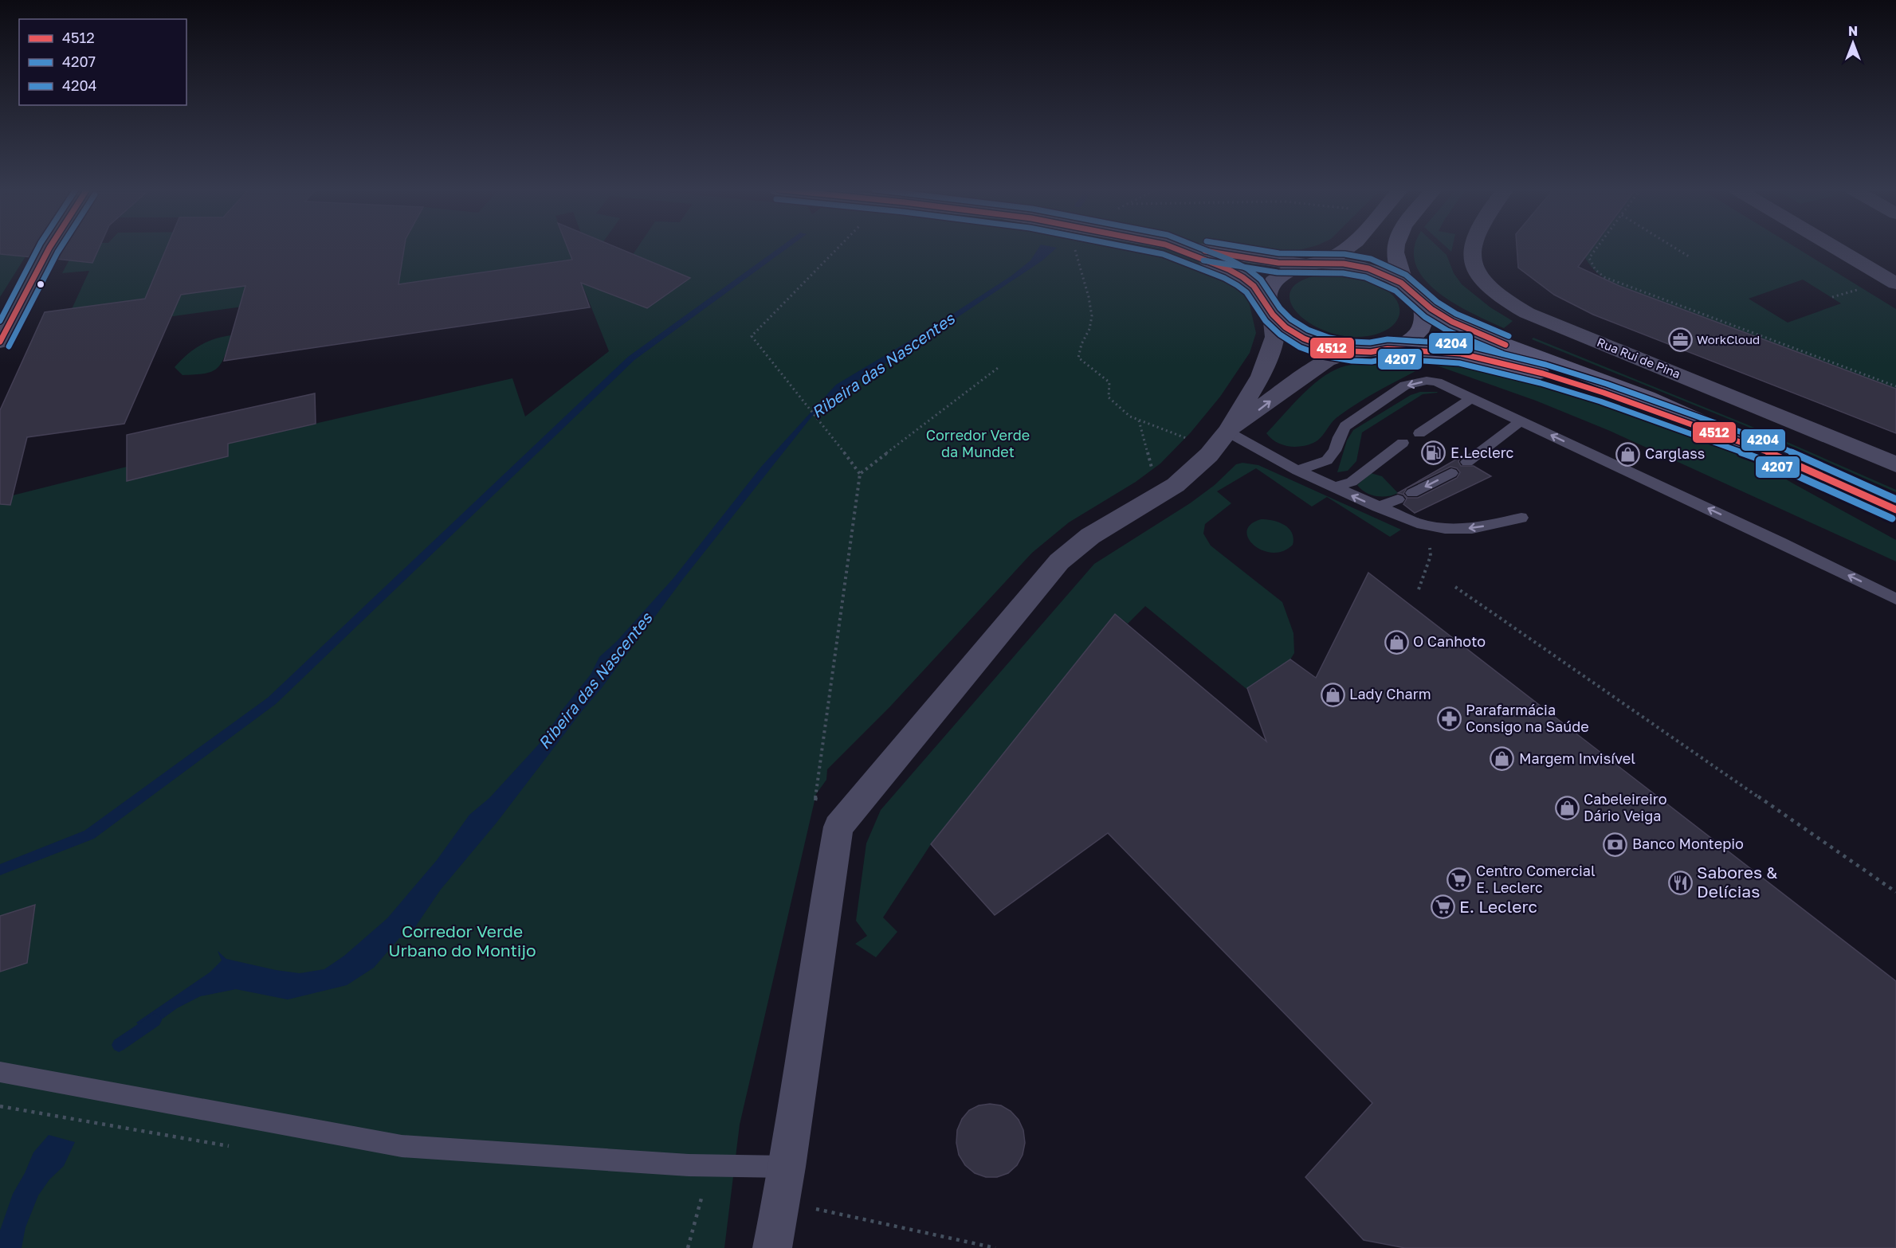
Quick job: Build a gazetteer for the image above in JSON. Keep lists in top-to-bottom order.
{
  "streets": {
    "street": ["Rua Rui de Pina"]
  },
  "water": ["Ribeira das Nascentes"],
  "parks": ["Corredor Verde da Mundet", "Corredor Verde Urbano do Montijo"],
  "places": {
    "office": ["WorkCloud"],
    "fuel station": ["E.Leclerc"],
    "shop": [
      "Carglass",
      "O Canhoto",
      "Lady Charm",
      "Margem Invisível",
      "Cabeleireiro Dário Veiga"
    ],
    "pharmacy": ["Parafarmácia Consigo na Saúde"],
    "bank": ["Banco Montepio"],
    "supermarket": ["Centro Comercial E. Leclerc", "E. Leclerc"],
    "restaurant": ["Sabores & Delícias"]
  },
  "lines": ["transit line 4512", "transit line 4207", "transit line 4204"],
  "legend": ["4512", "4207", "4204"],
  "north": "top"
}
